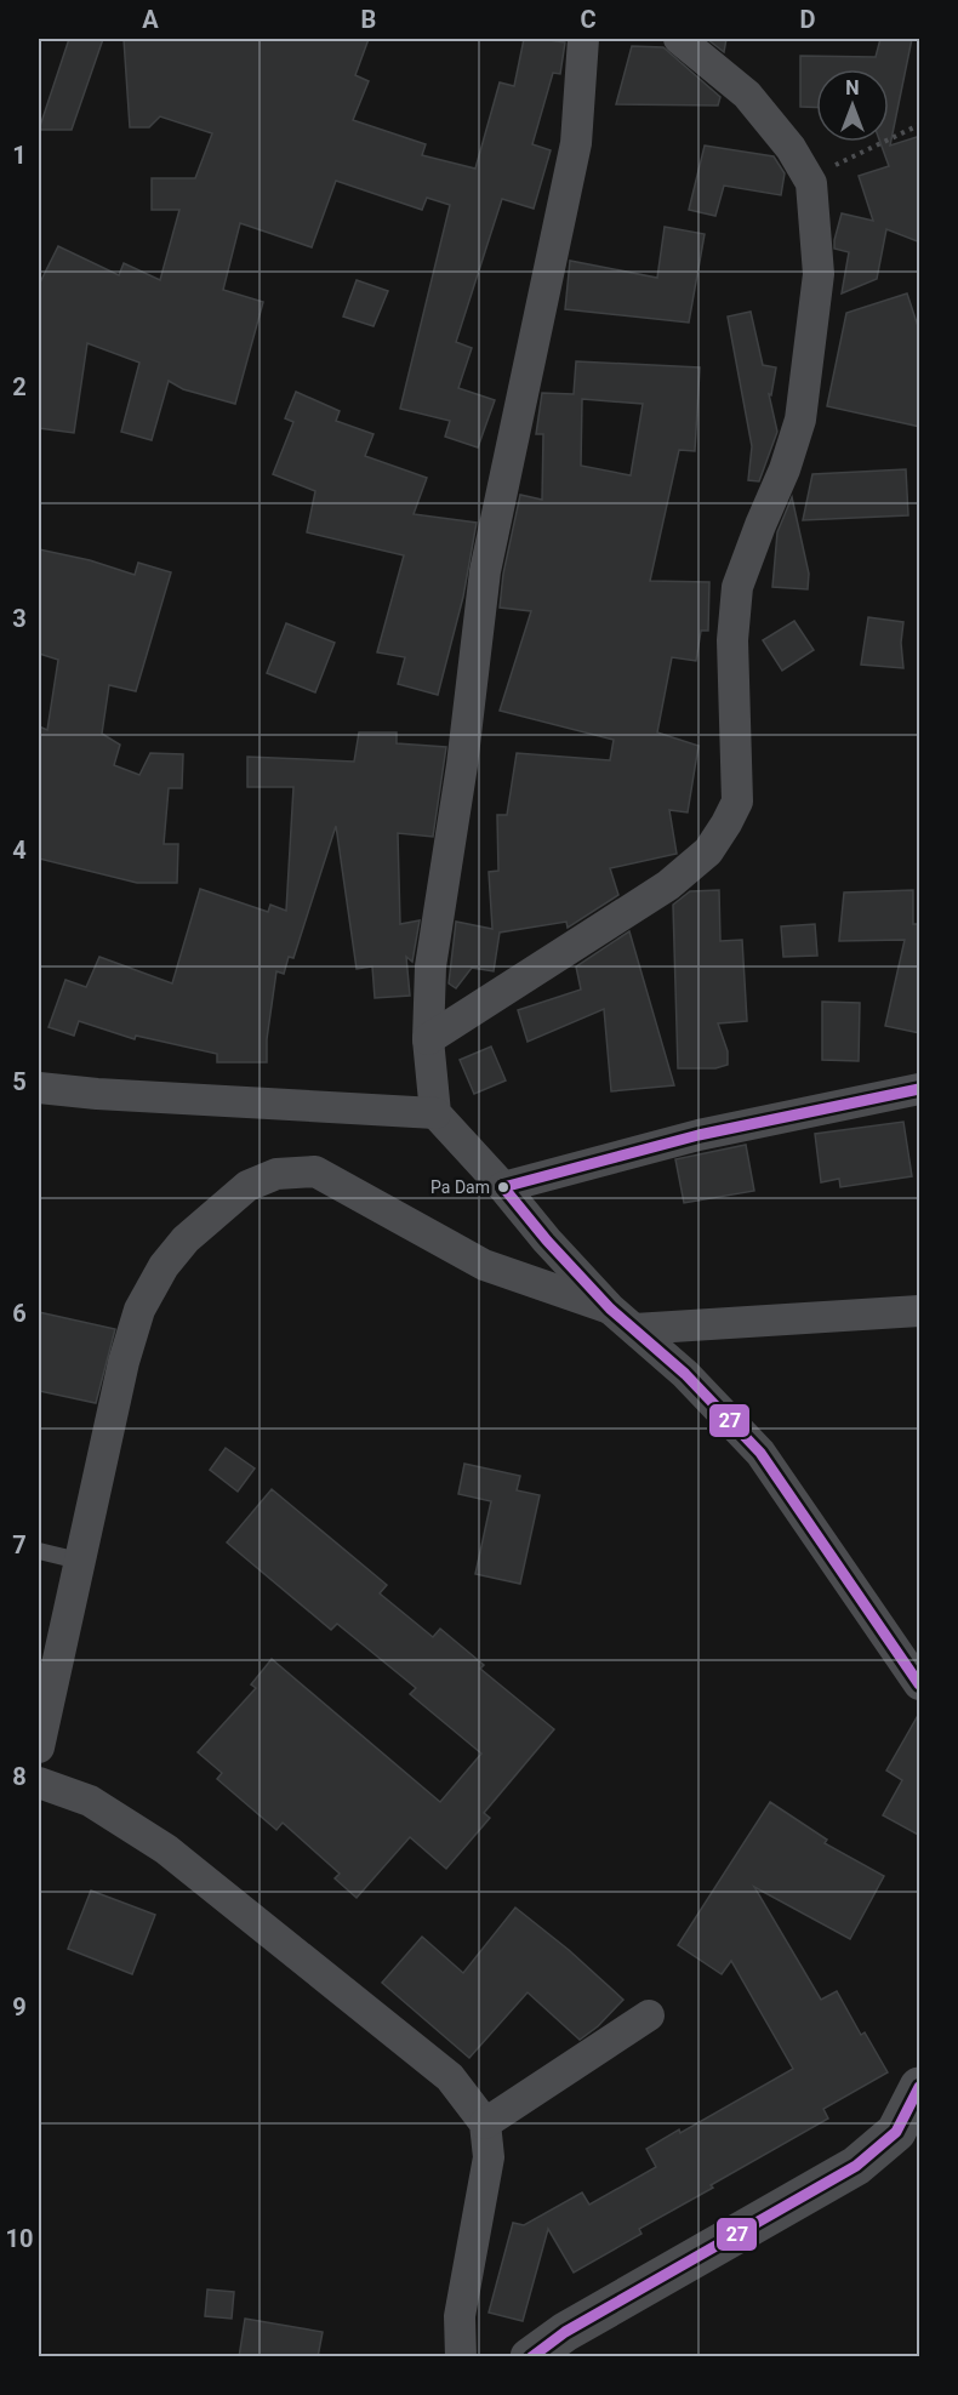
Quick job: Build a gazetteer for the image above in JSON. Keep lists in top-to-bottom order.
{
  "places": ["Pa Dam"],
  "lines": ["transit line 27"],
  "north": "top",
  "grid": {
    "columns": [
      "A",
      "B",
      "C",
      "D"
    ],
    "rows": [
      "1",
      "2",
      "3",
      "4",
      "5",
      "6",
      "7",
      "8",
      "9",
      "10"
    ]
  }
}
